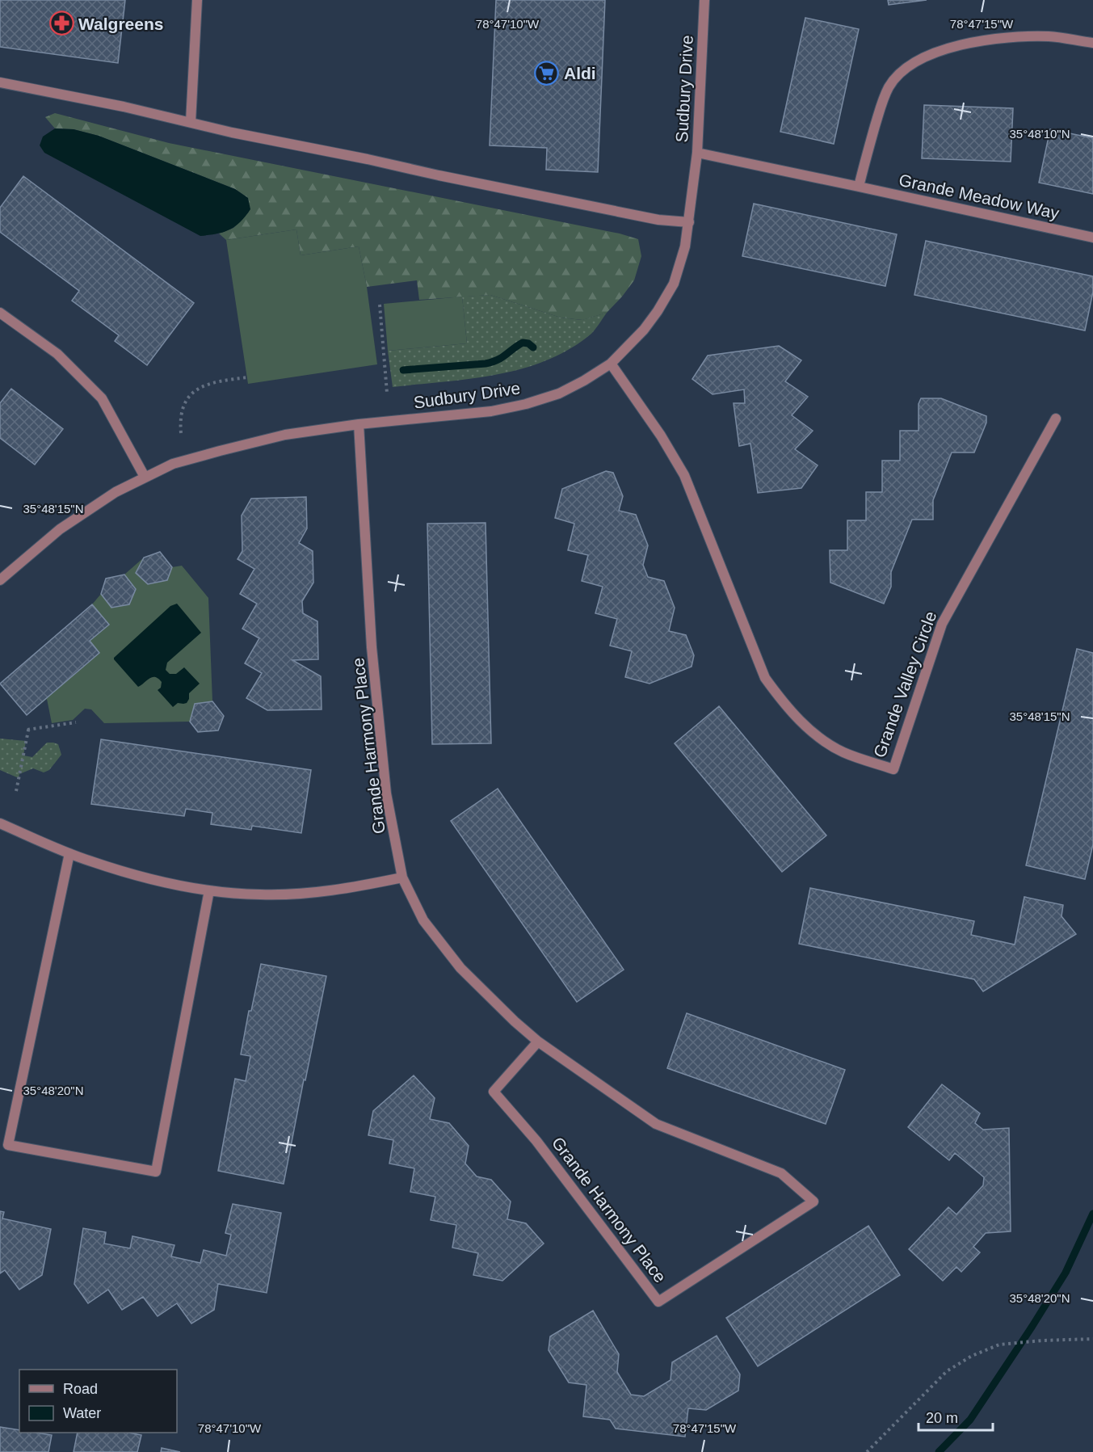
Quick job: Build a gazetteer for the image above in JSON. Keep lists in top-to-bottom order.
{
  "streets": {
    "street": [
      "Sudbury Drive",
      "Grande Meadow Way",
      "Grande Valley Circle",
      "Grande Harmony Place"
    ]
  },
  "crossings": [
    ["Sudbury Drive", "Grande Meadow Way"],
    ["Sudbury Drive", "Grande Valley Circle"],
    ["Sudbury Drive", "Grande Harmony Place"]
  ],
  "places": {
    "pharmacy": ["Walgreens"],
    "supermarket": ["Aldi"]
  },
  "legend": ["Road", "Water"],
  "scale_bar": "20 m",
  "coordinates": [
    "78°47'10\"W",
    "78°47'15\"W",
    "35°48'10\"N",
    "35°48'15\"N",
    "35°48'20\"N"
  ]
}
